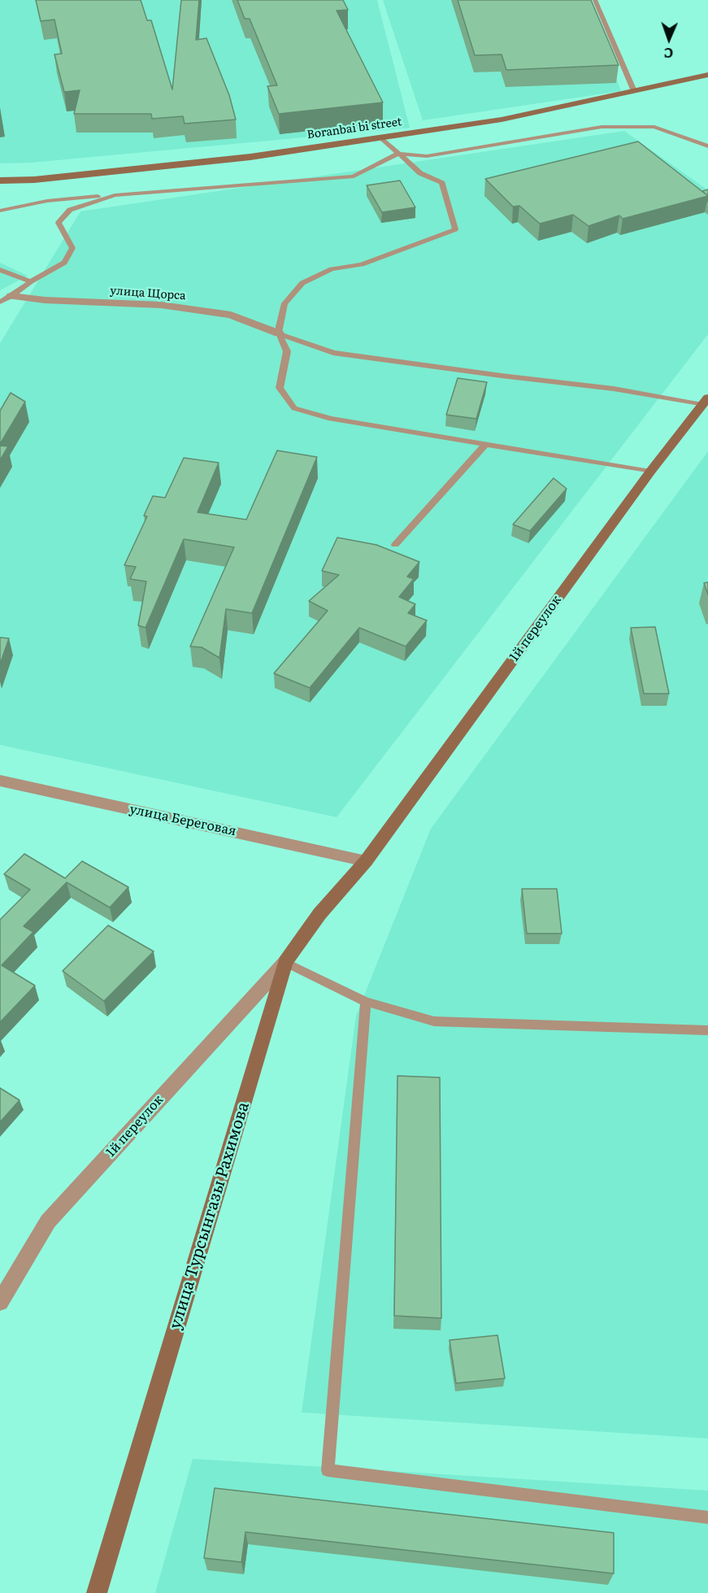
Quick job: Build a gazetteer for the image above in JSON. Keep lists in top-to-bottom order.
{
  "streets": {
    "street": [
      "Boranbai bi street",
      "улица Щорса",
      "1й переулок",
      "улица Береговая",
      "улица Турсынгазы Рахимова"
    ]
  },
  "crossings": [
    ["1й переулок", "улица Береговая"],
    ["1й переулок", "улица Турсынгазы Рахимова"],
    ["улица Береговая", "улица Турсынгазы Рахимова"]
  ],
  "north": "bottom"
}
